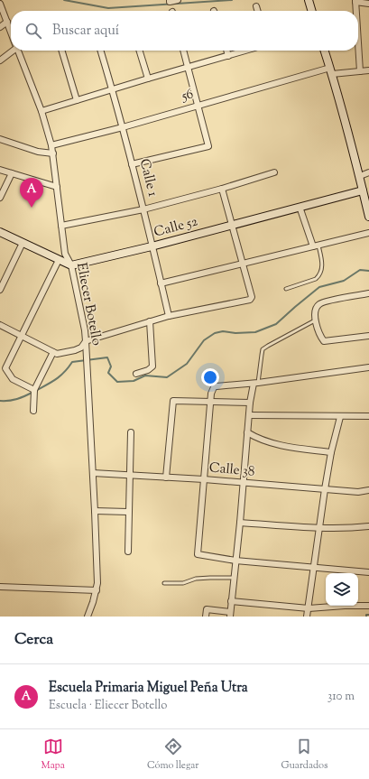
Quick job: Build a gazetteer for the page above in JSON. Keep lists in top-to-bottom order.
{
  "streets": {
    "street": [
      "56",
      "Calle 1",
      "Calle 52",
      "Eliecer Botello",
      "Calle 38"
    ]
  },
  "crossings": [
    ["56", "Calle 1"],
    ["56", "Eliecer Botello"],
    ["Calle 1", "Calle 52"],
    ["Calle 52", "Eliecer Botello"],
    ["Eliecer Botello", "Calle 38"]
  ],
  "page": {
    "search": "Buscar aquí",
    "pins": "A",
    "heading": "Cerca",
    "list": [
      {
        "mark": "A",
        "name": "Escuela Primaria Miguel Peña Utra",
        "note": "Escuela · Eliecer Botello",
        "value": "310 m"
      }
    ],
    "nav": ["Mapa", "Cómo llegar", "Guardados"]
  }
}
